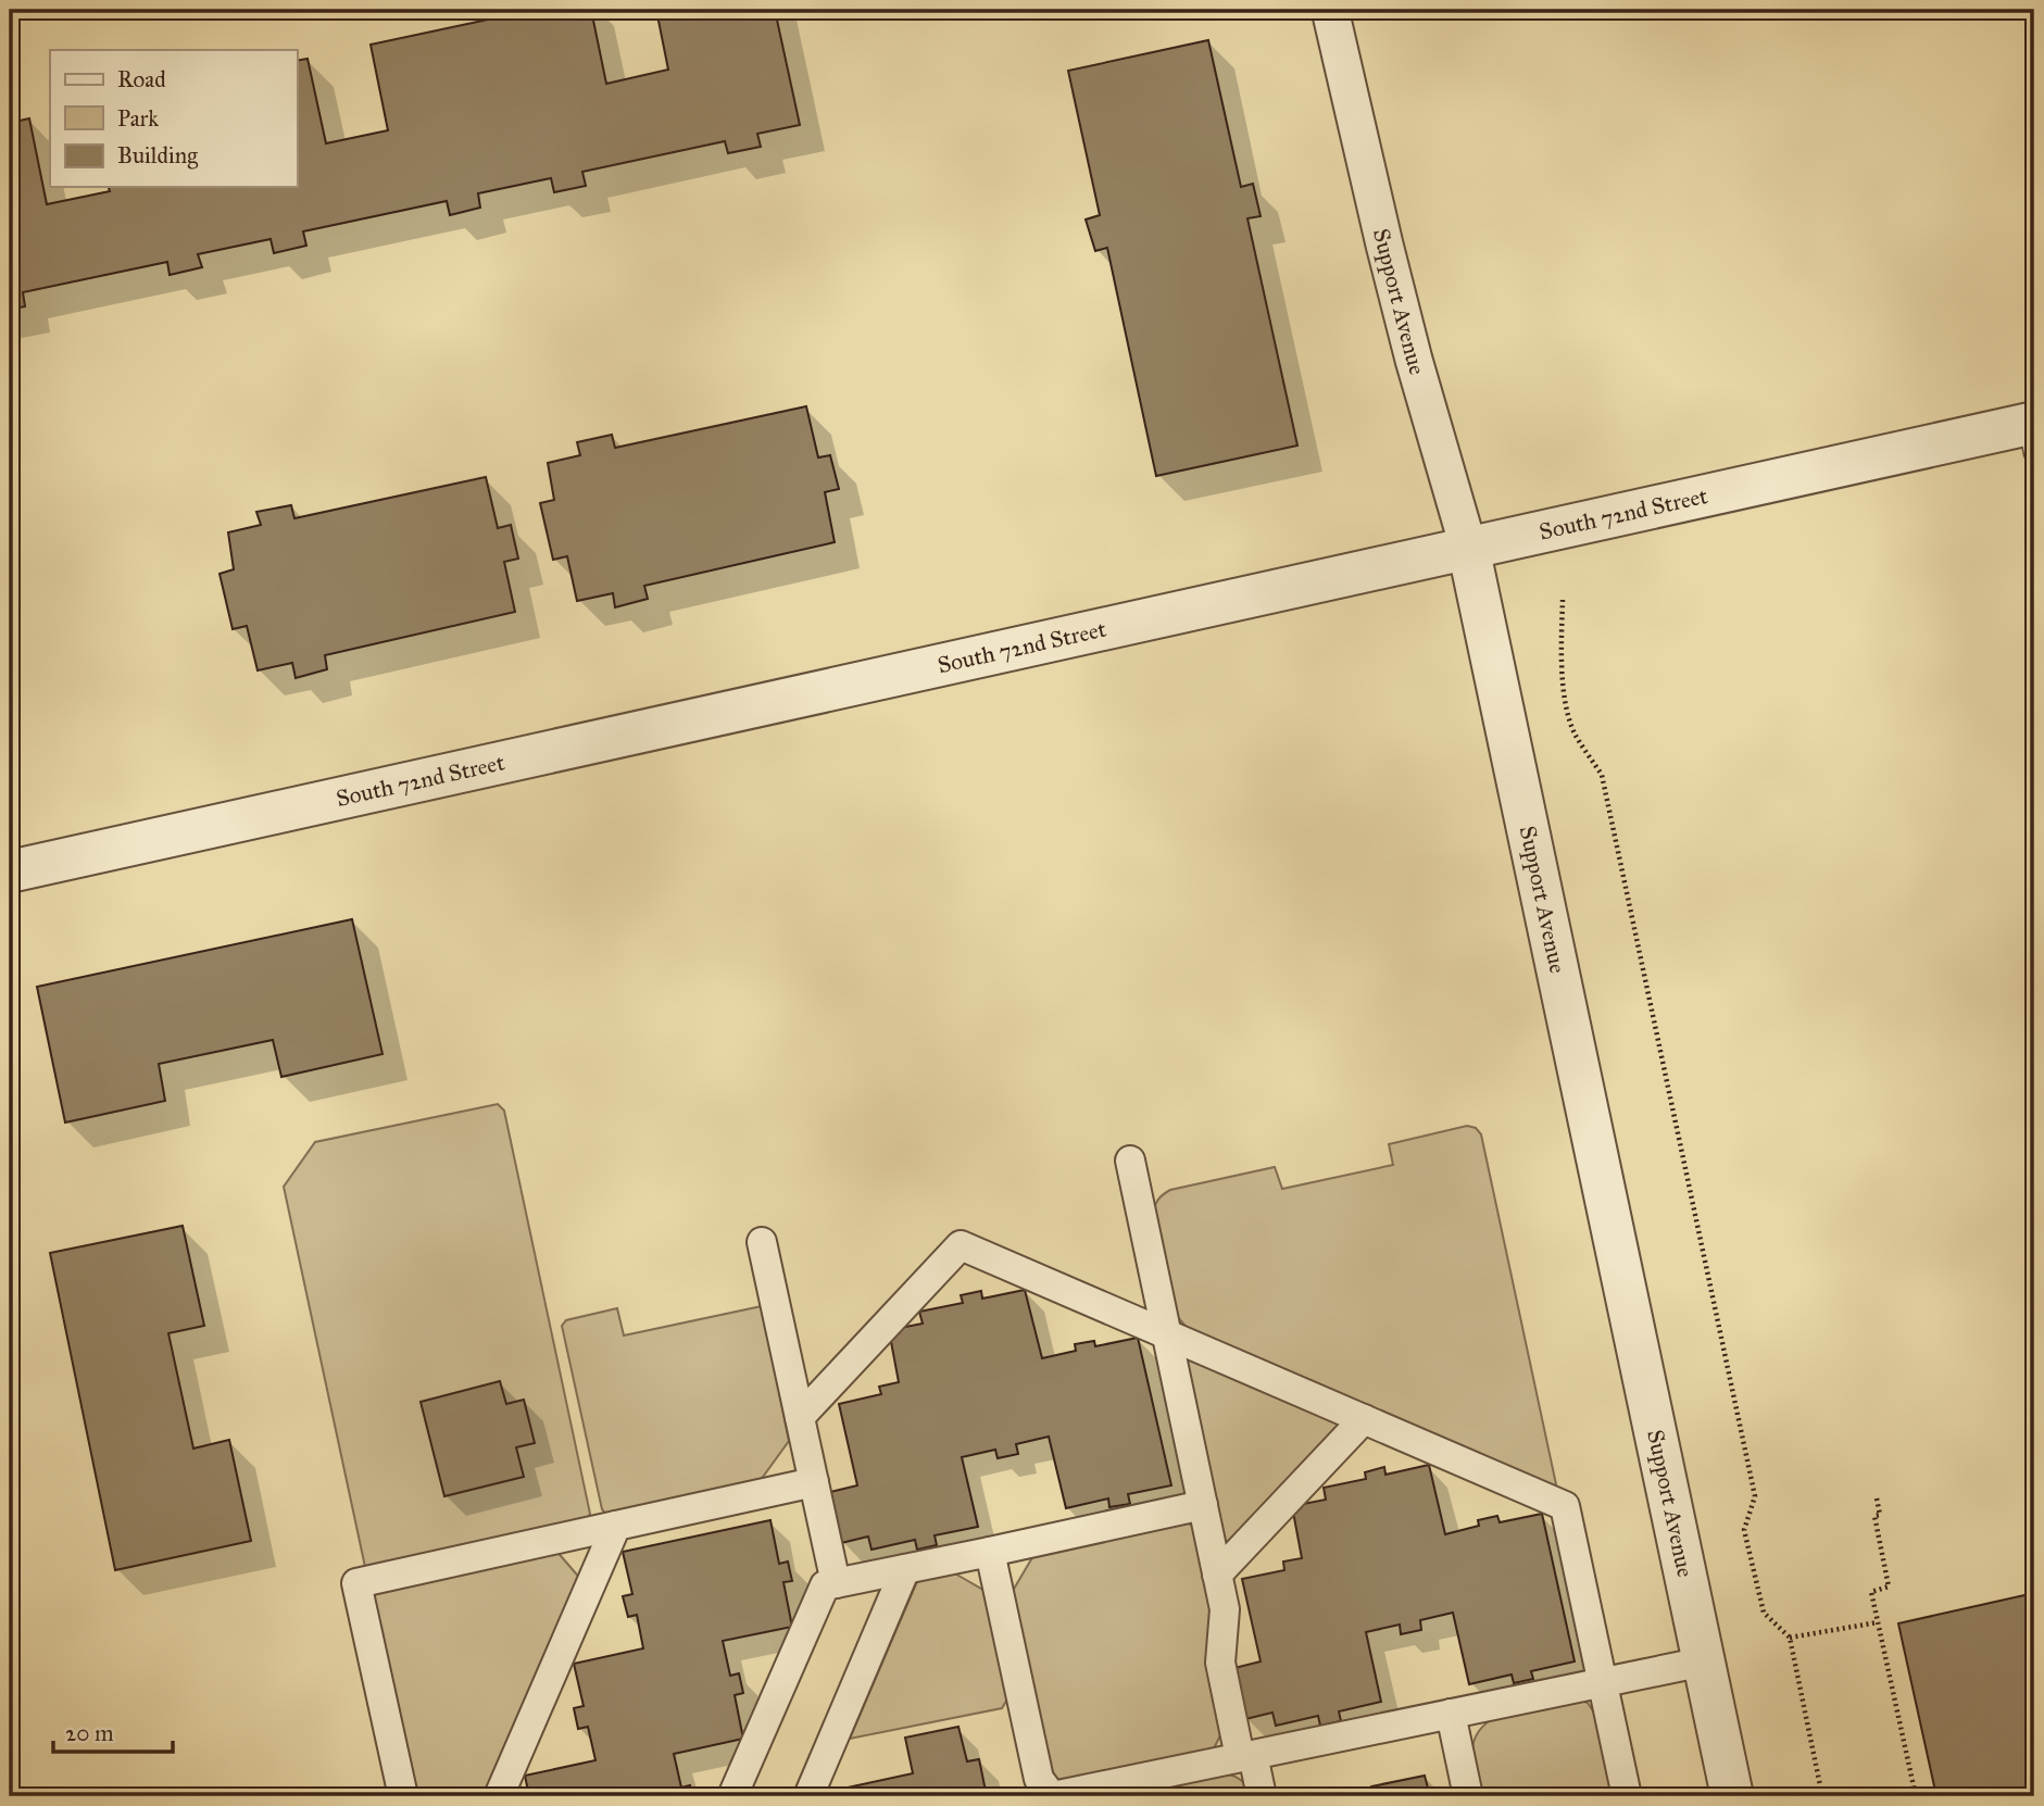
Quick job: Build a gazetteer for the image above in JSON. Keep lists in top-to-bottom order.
{
  "streets": {
    "street": ["Support Avenue", "South 72nd Street"]
  },
  "crossings": [
    ["Support Avenue", "South 72nd Street"]
  ],
  "legend": ["Road", "Park", "Building"],
  "scale_bar": "20 m"
}
